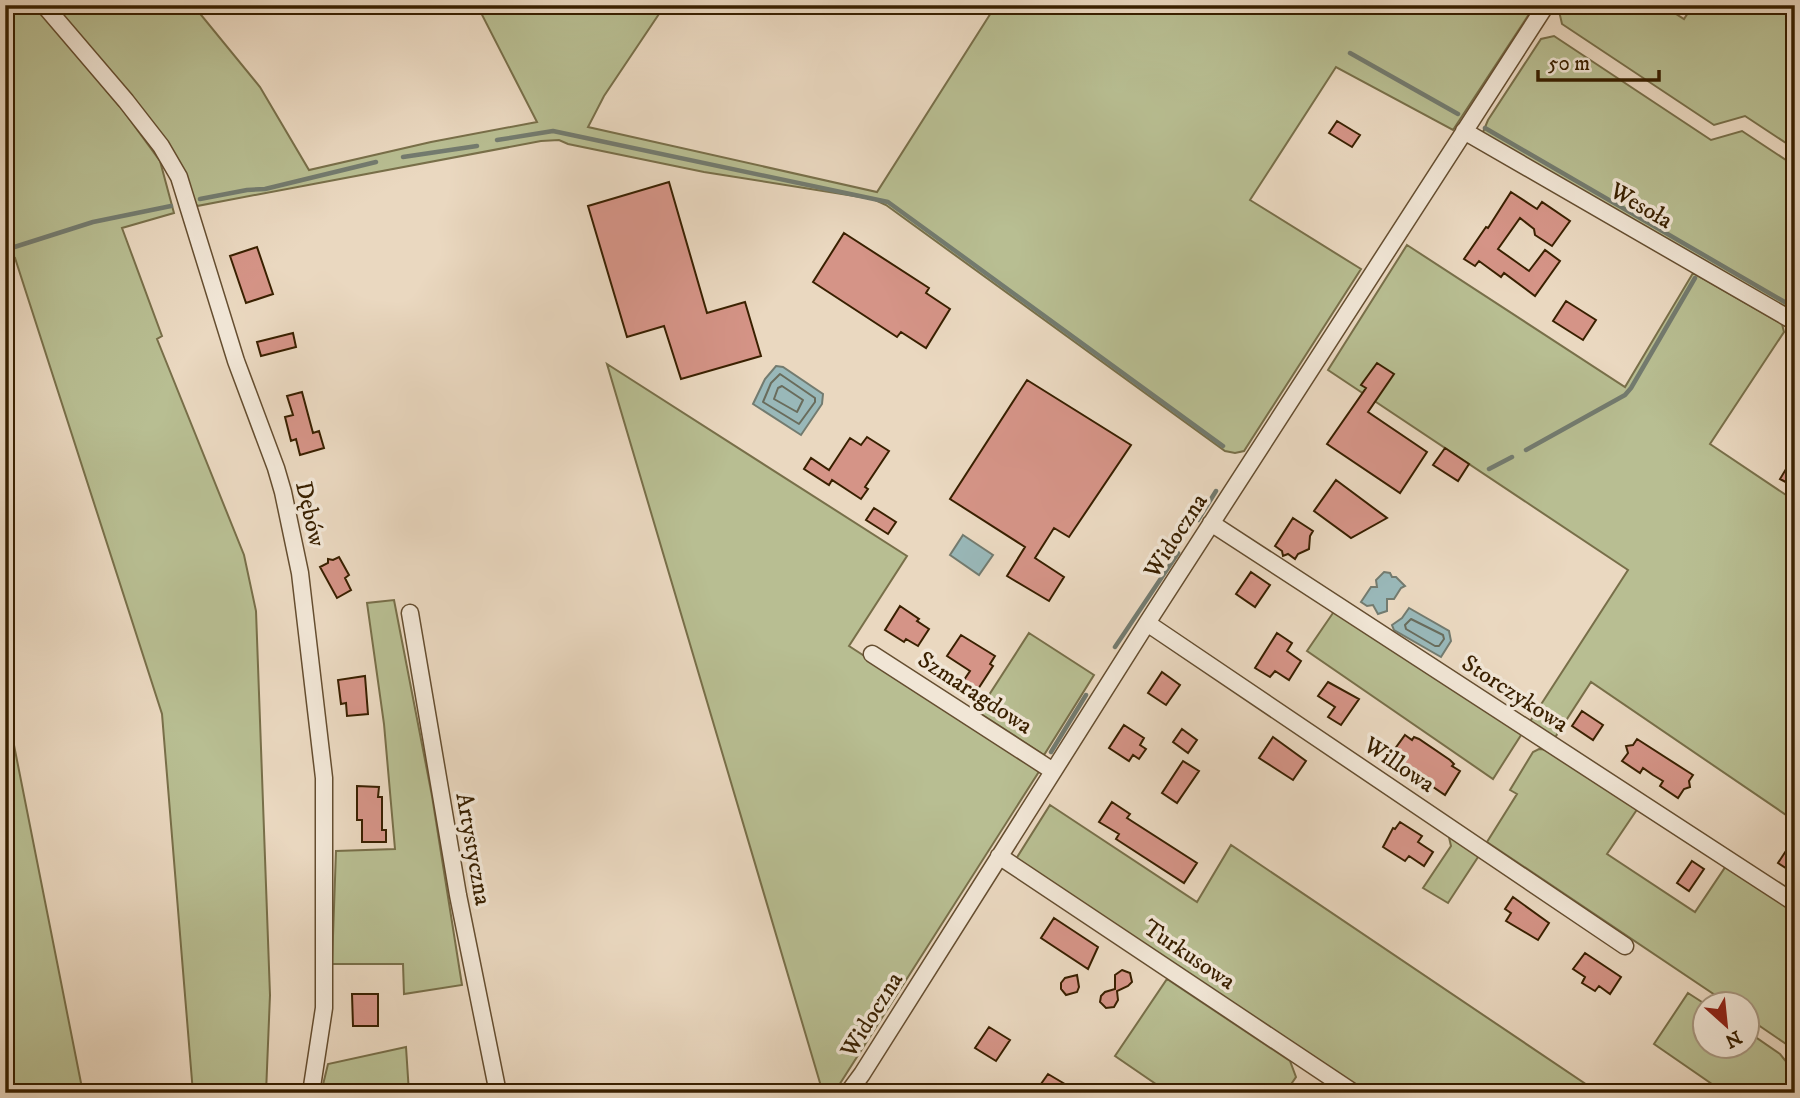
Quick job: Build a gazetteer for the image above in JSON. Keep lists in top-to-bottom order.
{
  "streets": {
    "street": [
      "Wesoła",
      "Dębów",
      "Widoczna",
      "Szmaragdowa",
      "Storczykowa",
      "Willowa",
      "Artystyczna",
      "Turkusowa"
    ]
  },
  "crossings": [
    ["Wesoła", "Widoczna"],
    ["Widoczna", "Szmaragdowa"],
    ["Widoczna", "Storczykowa"],
    ["Widoczna", "Willowa"],
    ["Widoczna", "Turkusowa"]
  ],
  "scale_bar": "50 m",
  "north": "bottom right"
}
